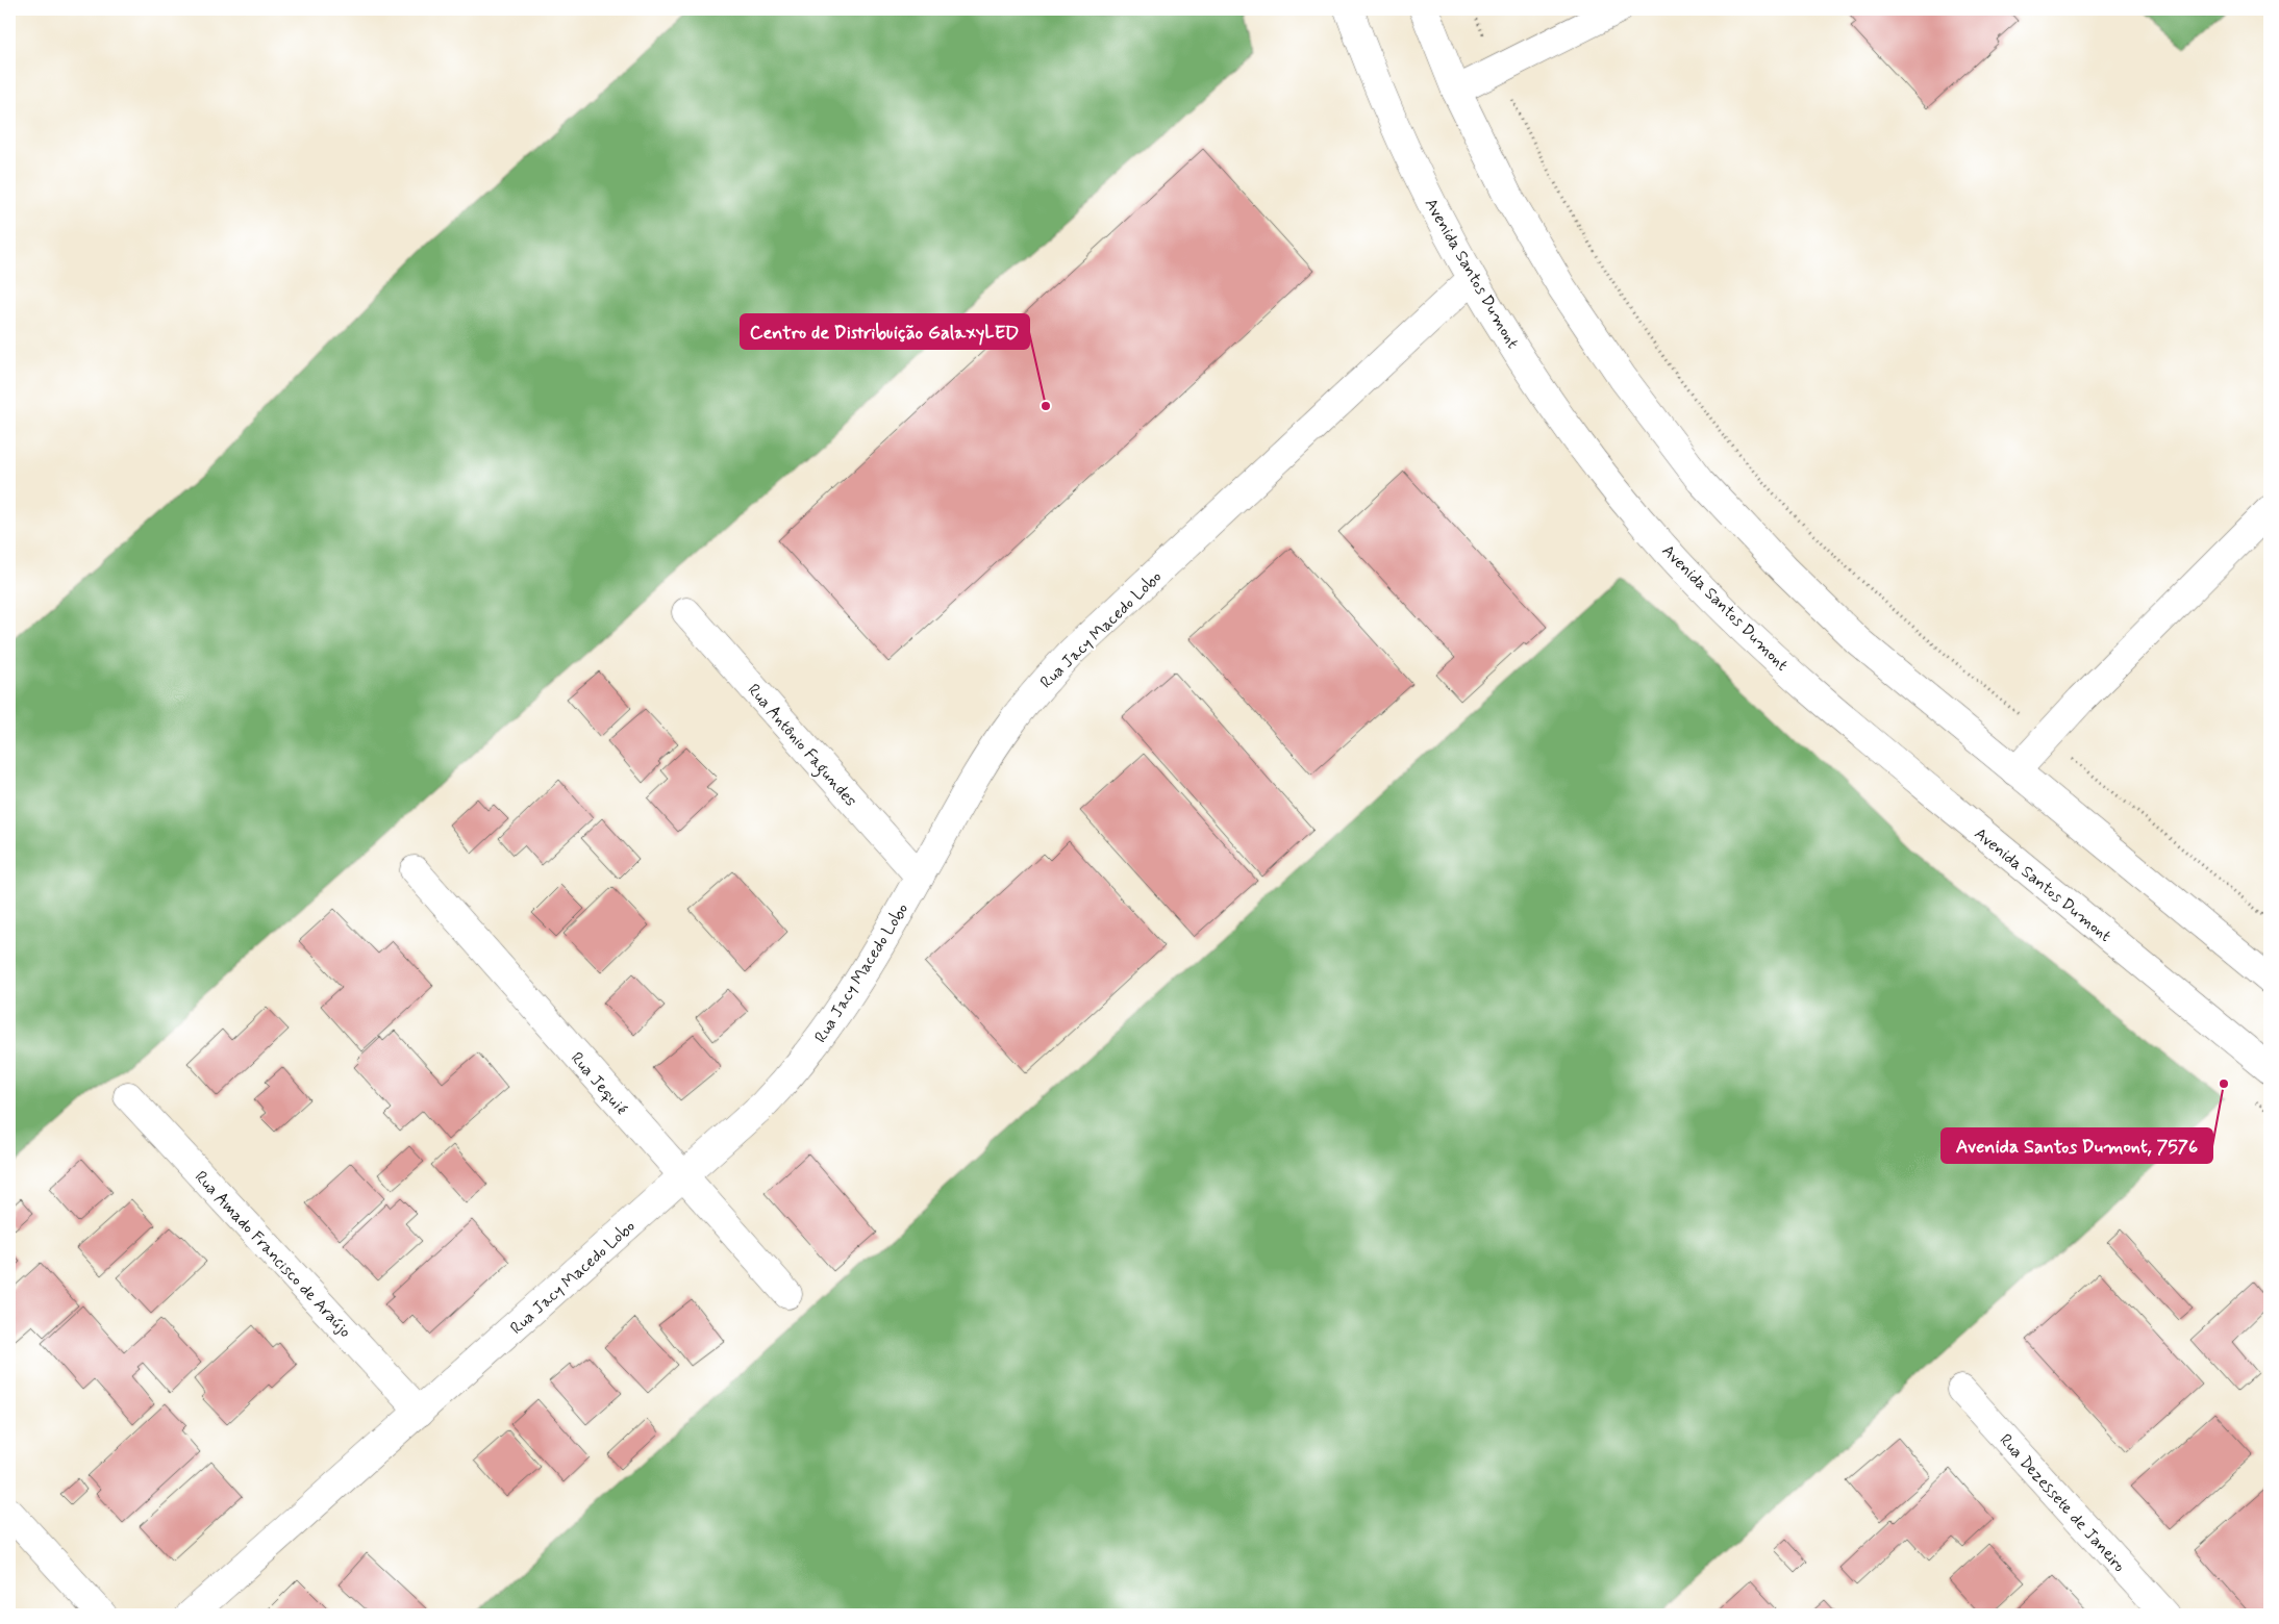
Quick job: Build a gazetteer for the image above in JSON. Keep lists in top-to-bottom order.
{
  "streets": {
    "street": [
      "Avenida Santos Dumont",
      "Rua Jacy Macedo Lobo",
      "Rua Antônio Fagundes",
      "Rua Jequié",
      "Rua Amado Francisco de Araújo",
      "Rua Dezessete de Janeiro"
    ]
  },
  "crossings": [
    ["Avenida Santos Dumont", "Rua Jacy Macedo Lobo"],
    ["Rua Jacy Macedo Lobo", "Rua Antônio Fagundes"],
    ["Rua Jacy Macedo Lobo", "Rua Jequié"],
    ["Rua Jacy Macedo Lobo", "Rua Amado Francisco de Araújo"]
  ],
  "places": ["Centro de Distribuição GalaxyLED", "Avenida Santos Dumont, 7576"]
}
